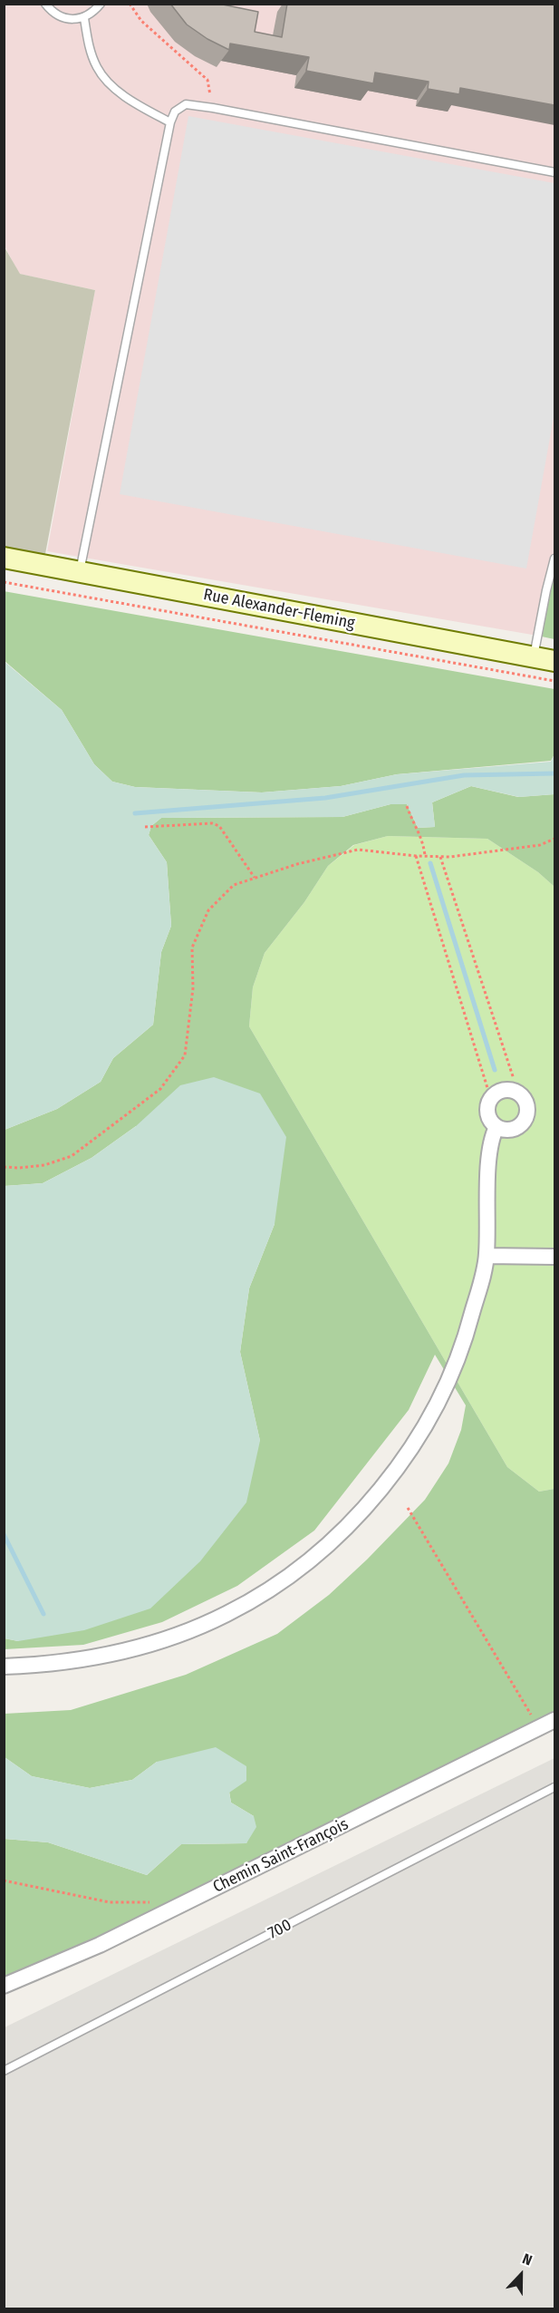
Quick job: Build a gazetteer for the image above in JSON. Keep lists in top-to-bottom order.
{
  "streets": {
    "street": ["Rue Alexander-Fleming", "Chemin Saint-François"],
    "lane": ["700"]
  },
  "north": "top"
}
